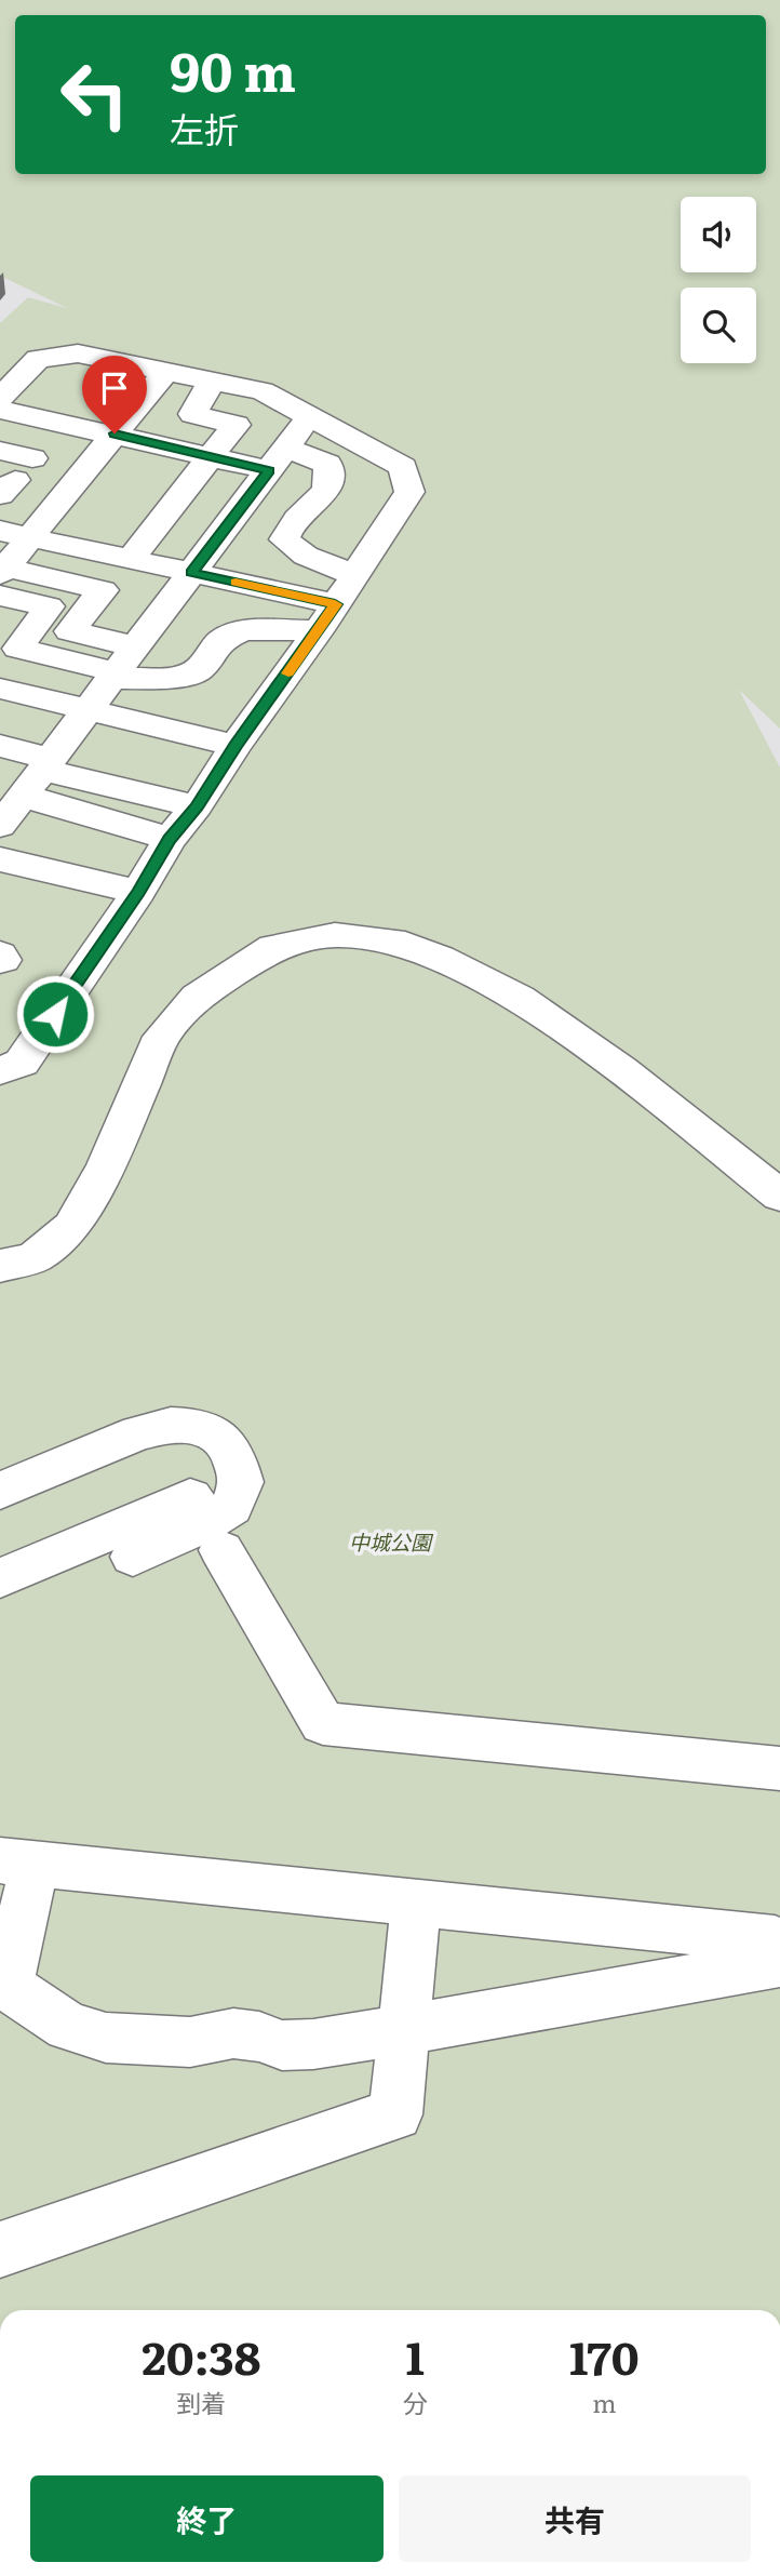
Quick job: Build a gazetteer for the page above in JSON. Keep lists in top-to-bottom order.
{
  "parks": ["中城公園"],
  "page": {
    "turn": ["90 m", "左折"],
    "eta": [
      "20:38",
      "到着",
      "1",
      "分",
      "170",
      "m"
    ],
    "buttons": ["終了", "共有"]
  }
}
